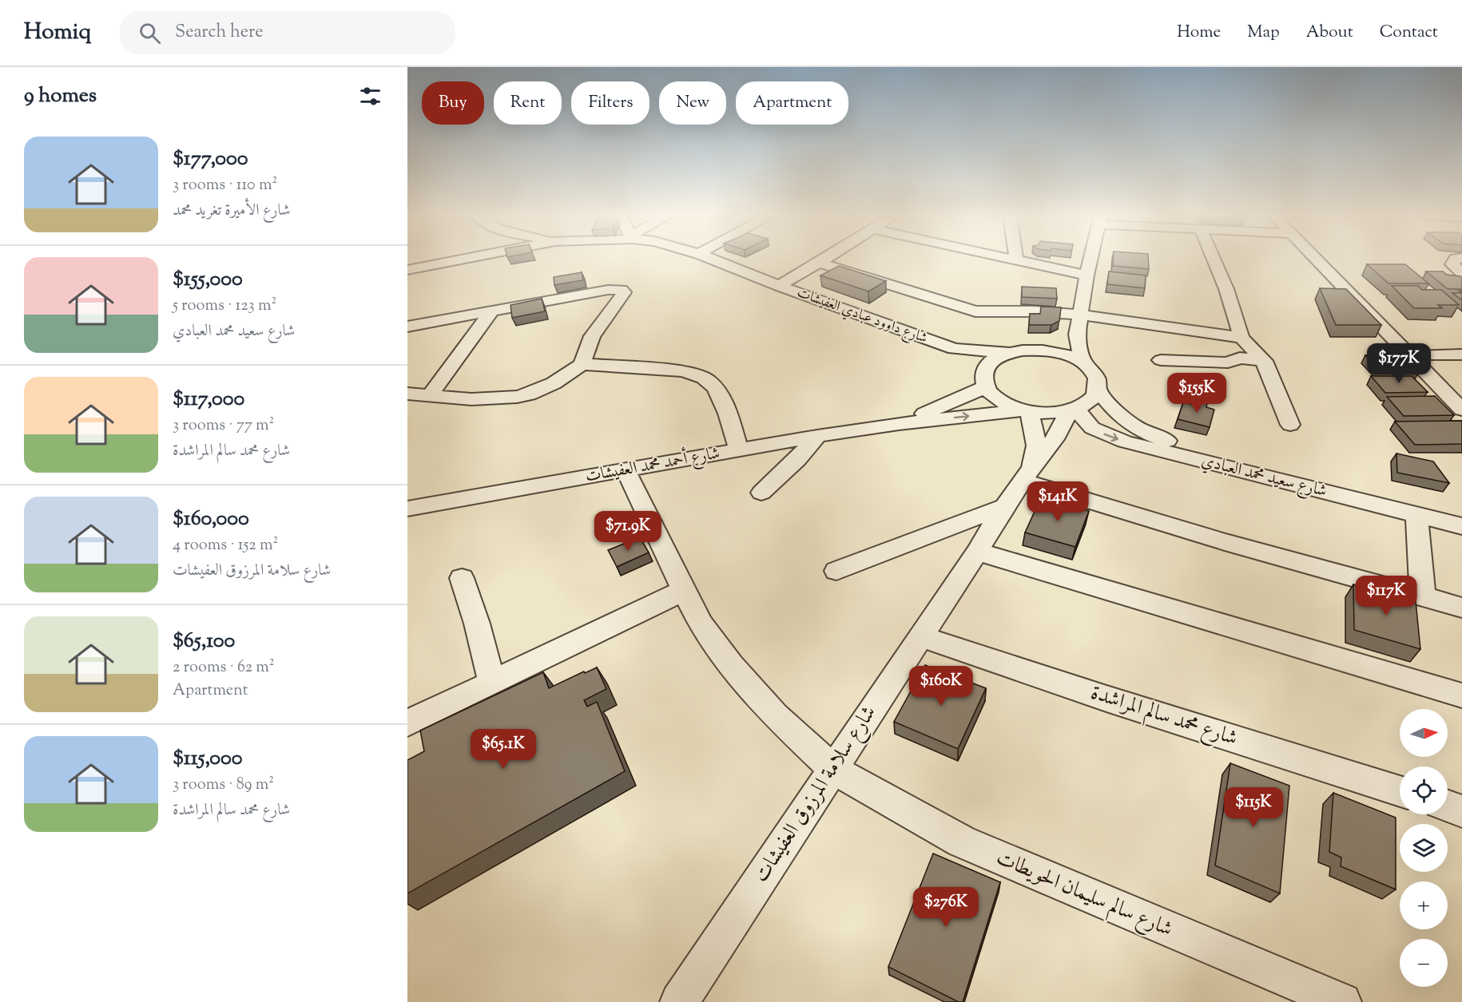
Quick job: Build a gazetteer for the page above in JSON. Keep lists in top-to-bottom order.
{
  "streets": {
    "street": [
      "شارع داوود عبادي العفيشات",
      "شارع أحمد محمد العفيشات",
      "شارع سعيد محمد العبادي",
      "شارع محمد سالم المراشدة",
      "شارع سلامة المرزوق العفيشات",
      "شارع سالم سليمان الحويطات"
    ]
  },
  "crossings": [
    ["شارع داوود عبادي العفيشات", "شارع أحمد محمد العفيشات"],
    ["شارع داوود عبادي العفيشات", "شارع سلامة المرزوق العفيشات"],
    ["شارع أحمد محمد العفيشات", "شارع سلامة المرزوق العفيشات"],
    ["شارع أحمد محمد العفيشات", "شارع سالم سليمان الحويطات"],
    ["شارع سعيد محمد العبادي", "شارع سلامة المرزوق العفيشات"],
    ["شارع محمد سالم المراشدة", "شارع سلامة المرزوق العفيشات"],
    ["شارع سلامة المرزوق العفيشات", "شارع سالم سليمان الحويطات"]
  ],
  "north": "right",
  "page": {
    "header": "Homiq",
    "search": "Search here",
    "nav": [
      "Home",
      "Map",
      "About",
      "Contact"
    ],
    "heading": "9 homes",
    "chip": [
      "Buy",
      "Rent",
      "Filters",
      "New",
      "Apartment"
    ],
    "list": [
      {
        "name": "$177,000",
        "note": "3 rooms · 110 m² · شارع الأميرة تغريد محمد"
      },
      {
        "name": "$155,000",
        "note": "5 rooms · 123 m² · شارع سعيد محمد العبادي"
      },
      {
        "name": "$117,000",
        "note": "3 rooms · 77 m² · شارع محمد سالم المراشدة"
      },
      {
        "name": "$160,000",
        "note": "4 rooms · 152 m² · شارع سلامة المرزوق العفيشات"
      },
      {
        "name": "$65,100",
        "note": "2 rooms · 62 m² · Apartment"
      },
      {
        "name": "$115,000",
        "note": "3 rooms · 89 m² · شارع محمد سالم المراشدة"
      }
    ],
    "price": [
      "$177K",
      "$155K",
      "$141K",
      "$71.9K",
      "$117K",
      "$160K",
      "$65.1K",
      "$115K",
      "$276K"
    ],
    "map_buttons": ["+", "−"]
  }
}
